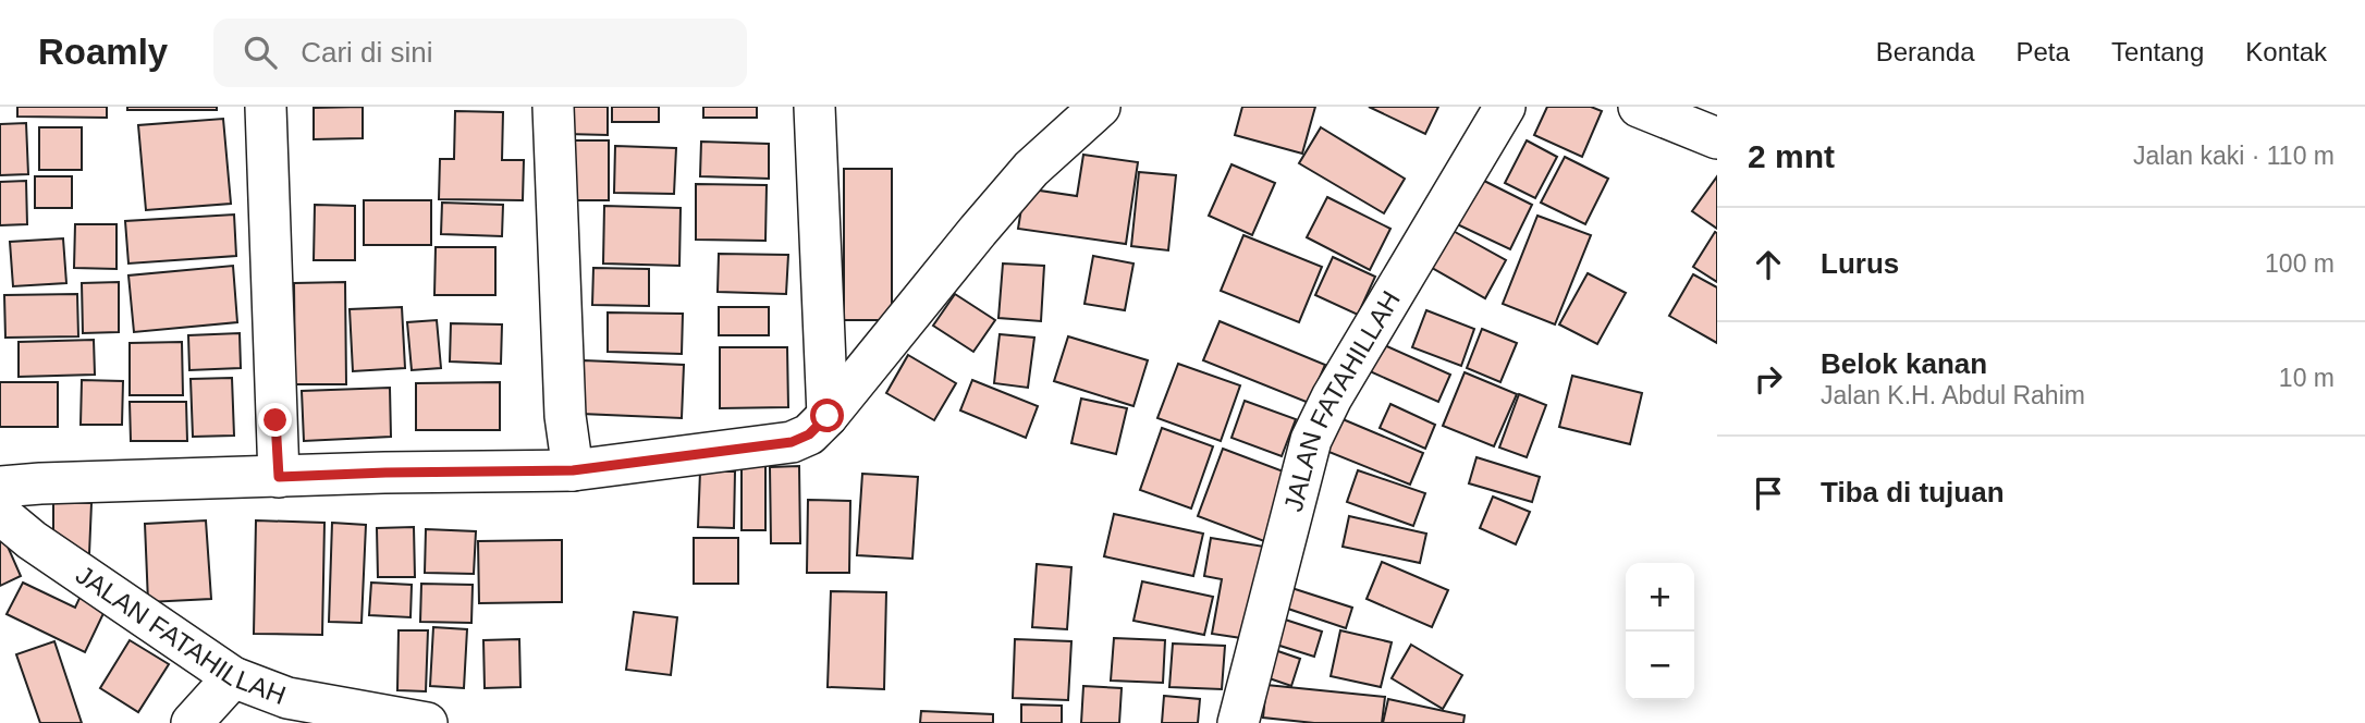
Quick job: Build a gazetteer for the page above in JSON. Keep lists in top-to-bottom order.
{
  "streets": {
    "street": ["JALAN FATAHILLAH"]
  },
  "page": {
    "header": "Roamly",
    "search": "Cari di sini",
    "nav": [
      "Beranda",
      "Peta",
      "Tentang",
      "Kontak"
    ],
    "heading": ["2 mnt", "Jalan kaki · 110 m"],
    "list": [
      ["Lurus", "100 m"],
      ["Belok kanan", "Jalan K.H. Abdul Rahim", "10 m"],
      "Tiba di tujuan"
    ],
    "map_buttons": ["+", "−"]
  }
}
